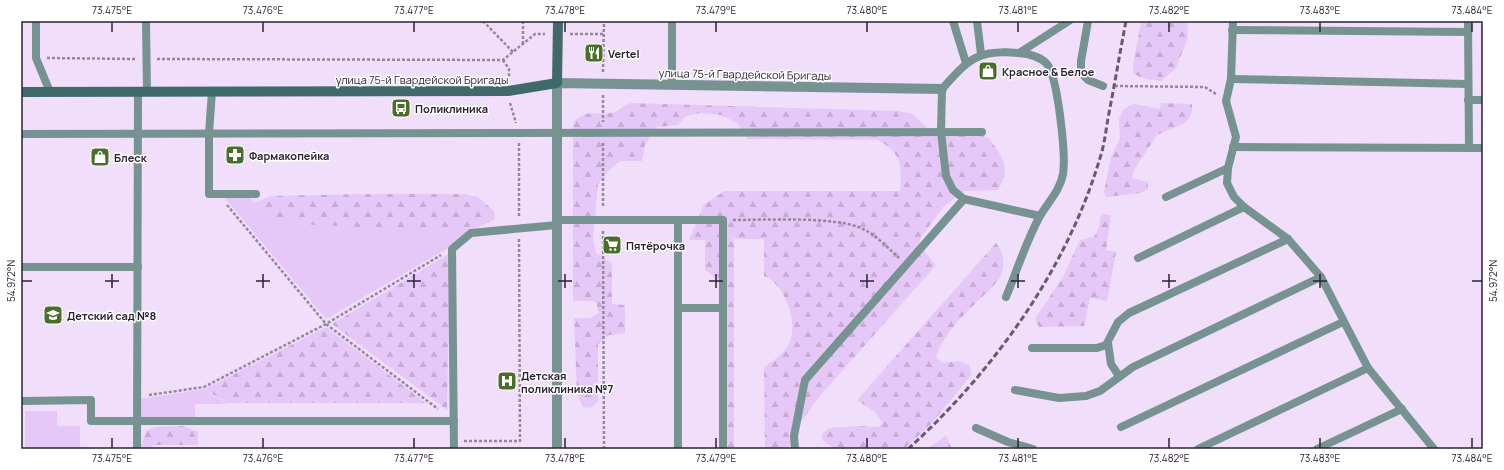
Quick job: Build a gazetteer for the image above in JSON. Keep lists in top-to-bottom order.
{
  "streets": {
    "main road": ["улица 75-й Гвардейской Бригады"]
  },
  "places": {
    "restaurant": ["Vertel"],
    "shop": ["Красное & Белое", "Блеск"],
    "bus stop": ["Поликлиника"],
    "pharmacy": ["Фармакопейка"],
    "supermarket": ["Пятёрочка"],
    "school or university": ["Детский сад №8"],
    "hospital": ["Детская поликлиника №7"]
  },
  "coordinates": [
    "73.475°E",
    "73.476°E",
    "73.477°E",
    "73.478°E",
    "73.479°E",
    "73.480°E",
    "73.481°E",
    "73.482°E",
    "73.483°E",
    "73.484°E",
    "54.972°N"
  ]
}
